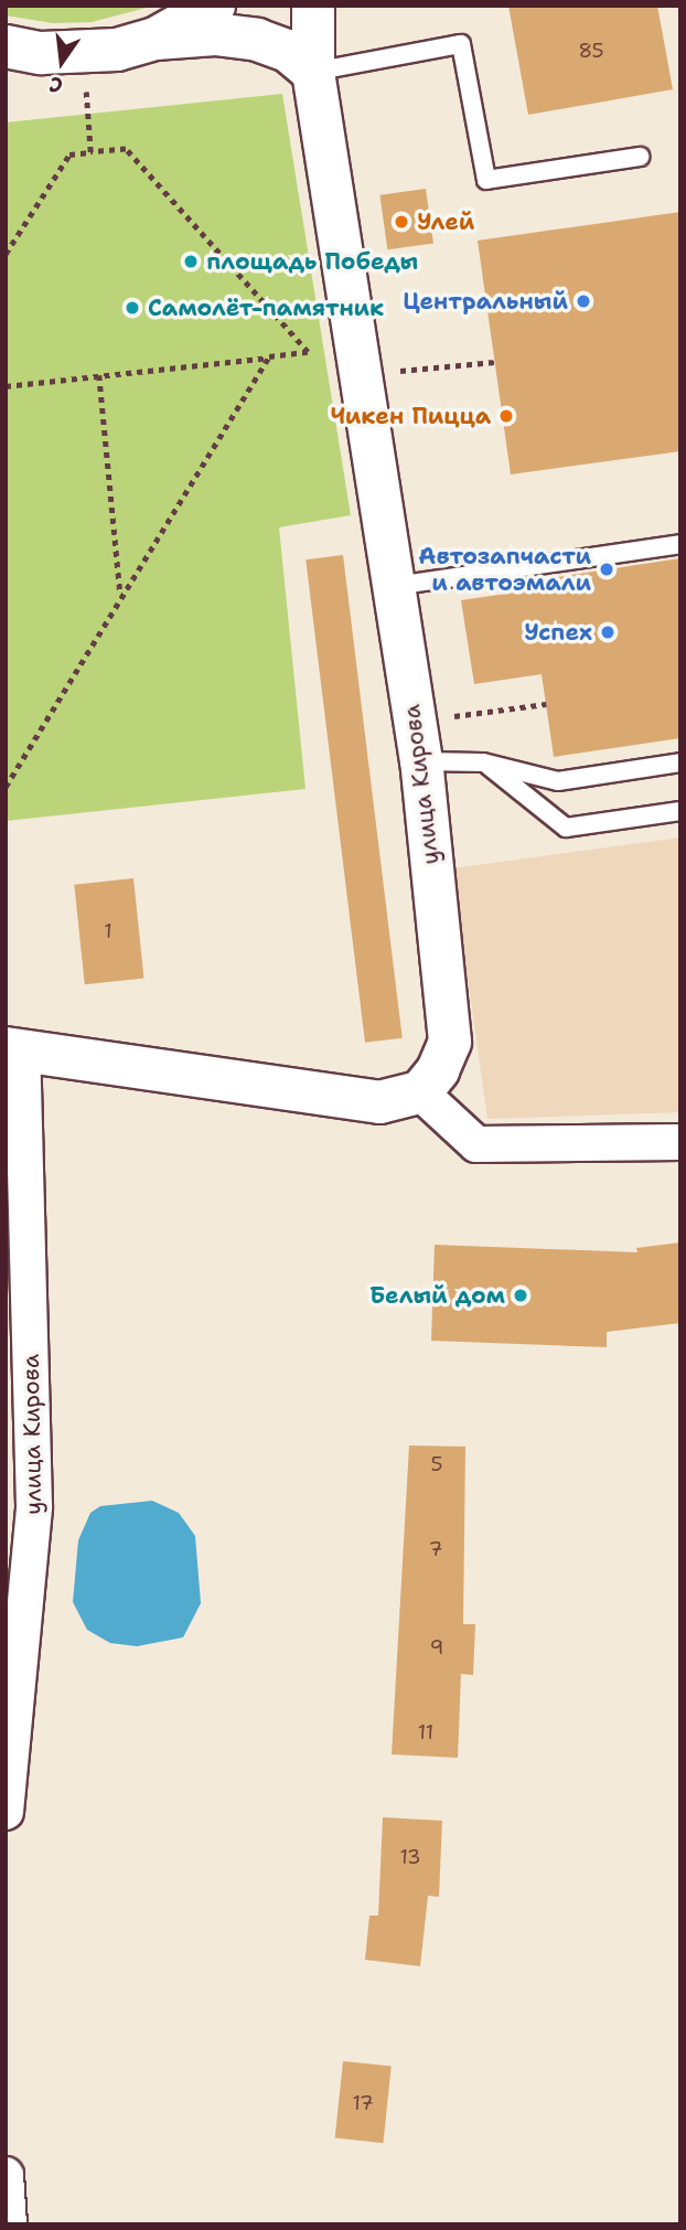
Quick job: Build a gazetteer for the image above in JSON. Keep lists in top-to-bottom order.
{
  "streets": {
    "street": ["улица Кирова"]
  },
  "places": [
    "Улей",
    "площадь Победы",
    "Центральный",
    "Самолёт-памятник",
    "Чикен Пицца",
    "Автозапчасти и автоэмали",
    "Успех",
    "Белый дом"
  ],
  "house_numbers": [
    "85",
    "1",
    "5",
    "7",
    "9",
    "11",
    "13",
    "17"
  ],
  "north": "bottom"
}
